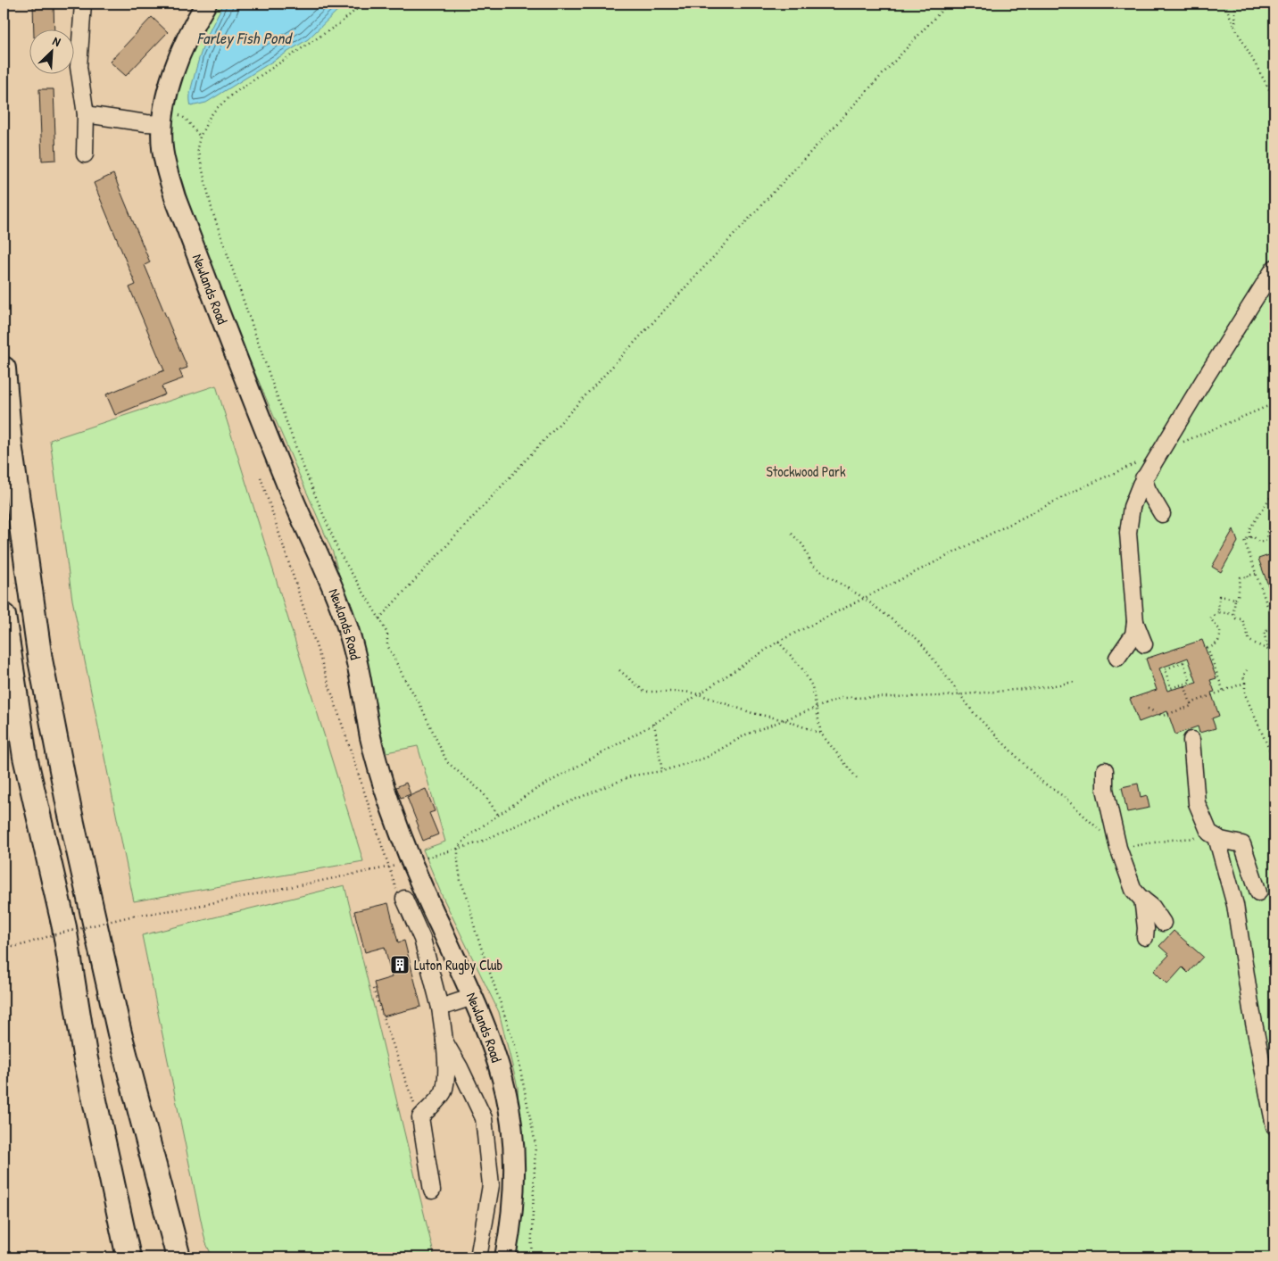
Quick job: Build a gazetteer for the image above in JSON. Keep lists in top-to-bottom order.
{
  "streets": {
    "main road": ["Newlands Road"]
  },
  "water": ["Farley Fish Pond"],
  "parks": ["Stockwood Park"],
  "places": {
    "building": ["Luton Rugby Club"]
  },
  "north": "top right"
}
